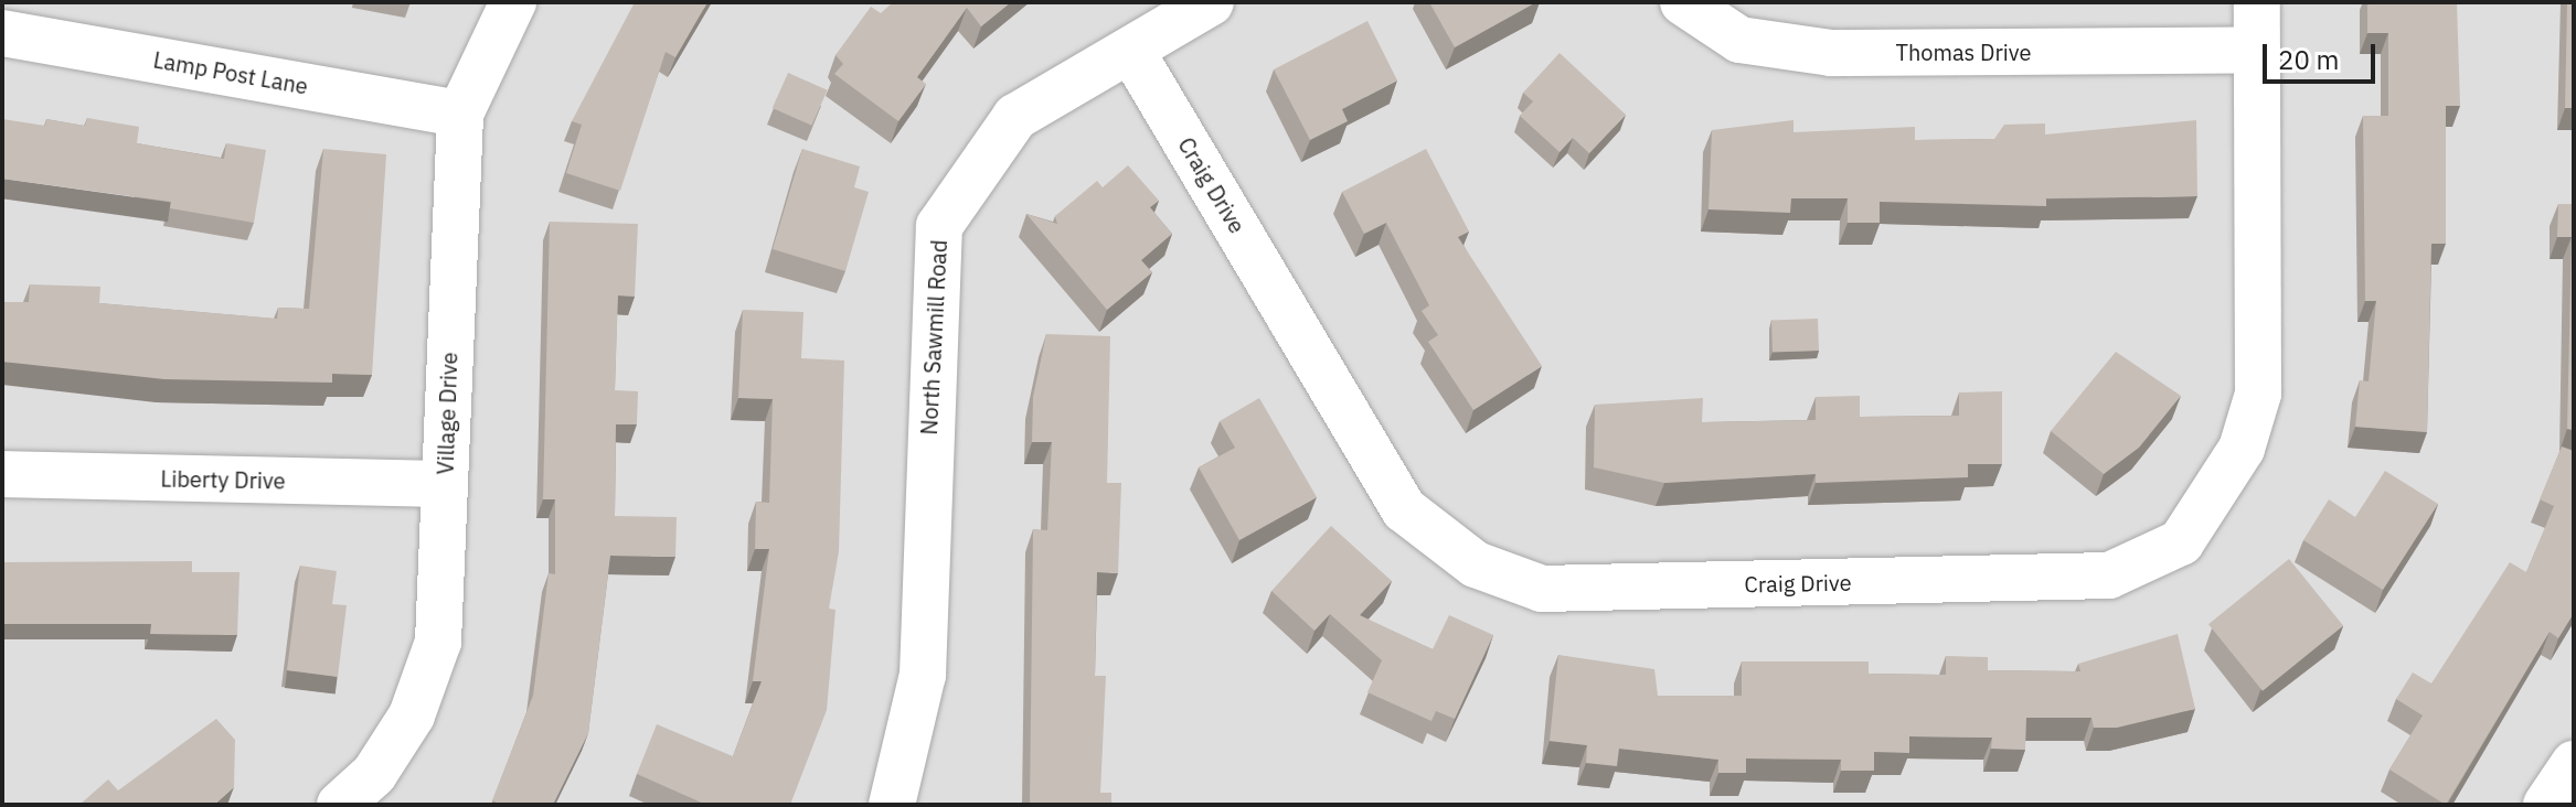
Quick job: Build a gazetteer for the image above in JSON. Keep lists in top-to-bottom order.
{
  "streets": {
    "street": [
      "Thomas Drive",
      "Lamp Post Lane",
      "Craig Drive",
      "North Sawmill Road",
      "Village Drive",
      "Liberty Drive"
    ]
  },
  "crossings": [
    ["Thomas Drive", "Craig Drive"],
    ["Lamp Post Lane", "Village Drive"],
    ["Craig Drive", "North Sawmill Road"],
    ["Village Drive", "Liberty Drive"]
  ],
  "scale_bar": "20 m"
}
